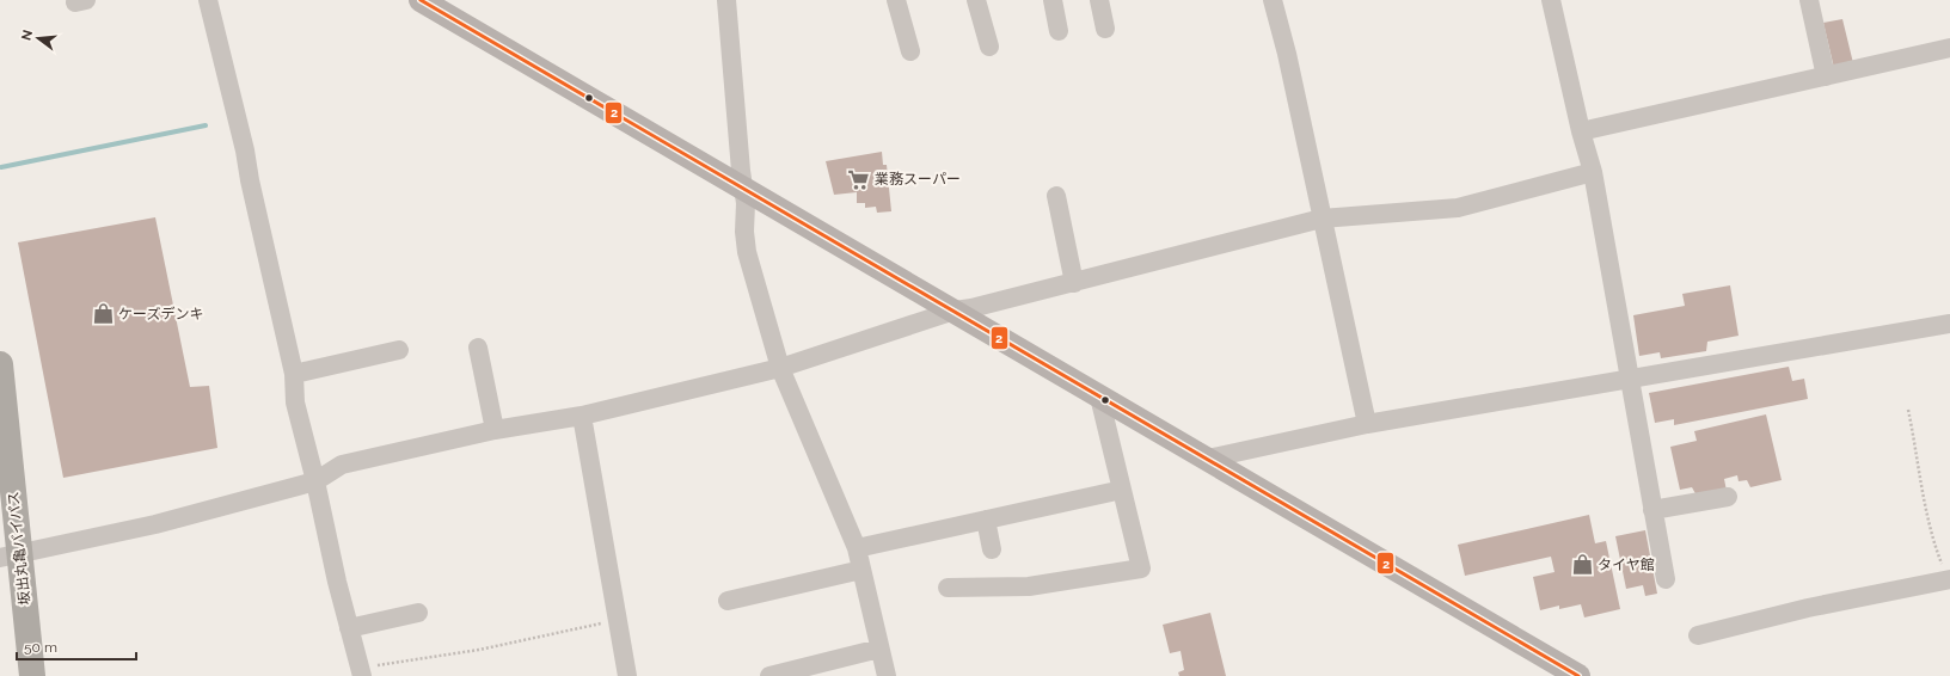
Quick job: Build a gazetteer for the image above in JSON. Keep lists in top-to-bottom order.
{
  "streets": {
    "highway": ["坂出丸亀バイパス"]
  },
  "places": {
    "supermarket": ["業務スーパー"],
    "shop": ["ケーズデンキ", "タイヤ館"]
  },
  "lines": ["transit line 2"],
  "scale_bar": "50 m",
  "north": "left"
}
